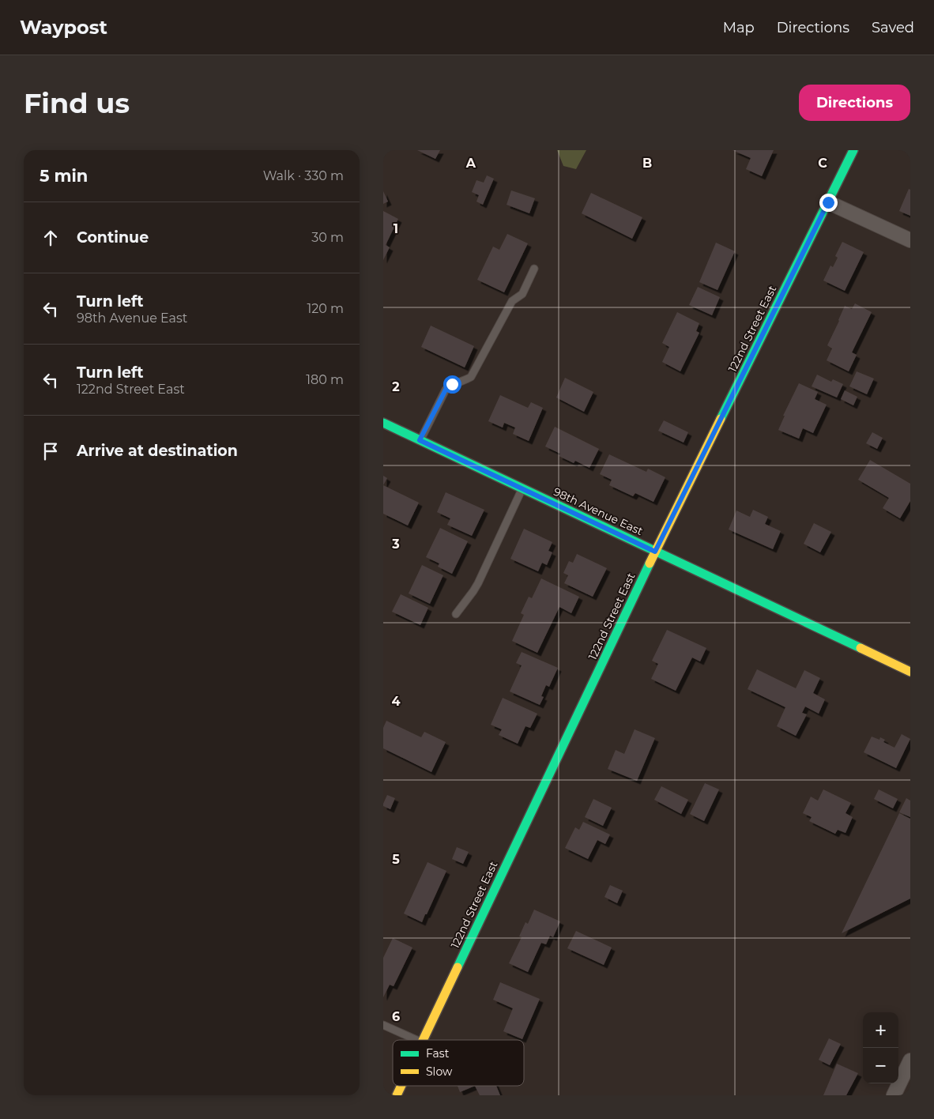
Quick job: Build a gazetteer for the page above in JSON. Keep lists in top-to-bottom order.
{
  "streets": {
    "street": ["122nd Street East", "98th Avenue East"]
  },
  "crossings": [
    ["122nd Street East", "98th Avenue East"]
  ],
  "legend": ["Fast", "Slow"],
  "page": {
    "header": "Waypost",
    "nav": ["Map", "Directions", "Saved"],
    "buttons": "Directions",
    "title": "Find us",
    "heading": ["5 min", "Walk · 330 m"],
    "list": [
      ["Continue", "30 m"],
      ["Turn left", "98th Avenue East", "120 m"],
      ["Turn left", "122nd Street East", "180 m"],
      "Arrive at destination"
    ],
    "map_buttons": ["+", "−"]
  },
  "grid": {
    "columns": ["A", "B", "C"],
    "rows": [
      "1",
      "2",
      "3",
      "4",
      "5",
      "6"
    ]
  }
}
